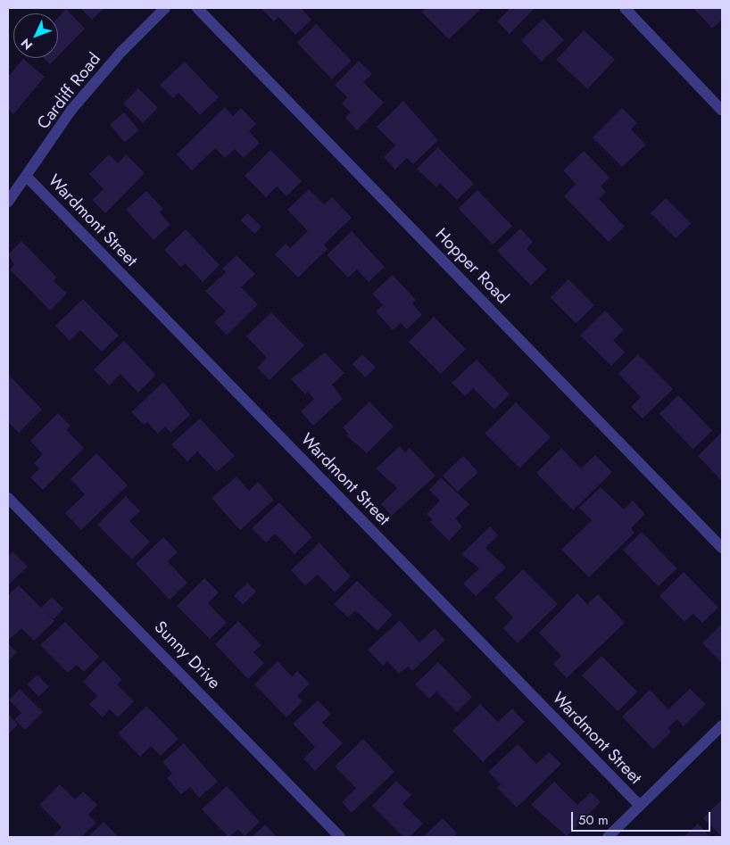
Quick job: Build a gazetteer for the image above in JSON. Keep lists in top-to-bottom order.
{
  "streets": {
    "street": [
      "Cardiff Road",
      "Wardmont Street",
      "Hopper Road",
      "Sunny Drive"
    ]
  },
  "crossings": [
    ["Cardiff Road", "Wardmont Street"]
  ],
  "scale_bar": "50 m",
  "north": "bottom left"
}
